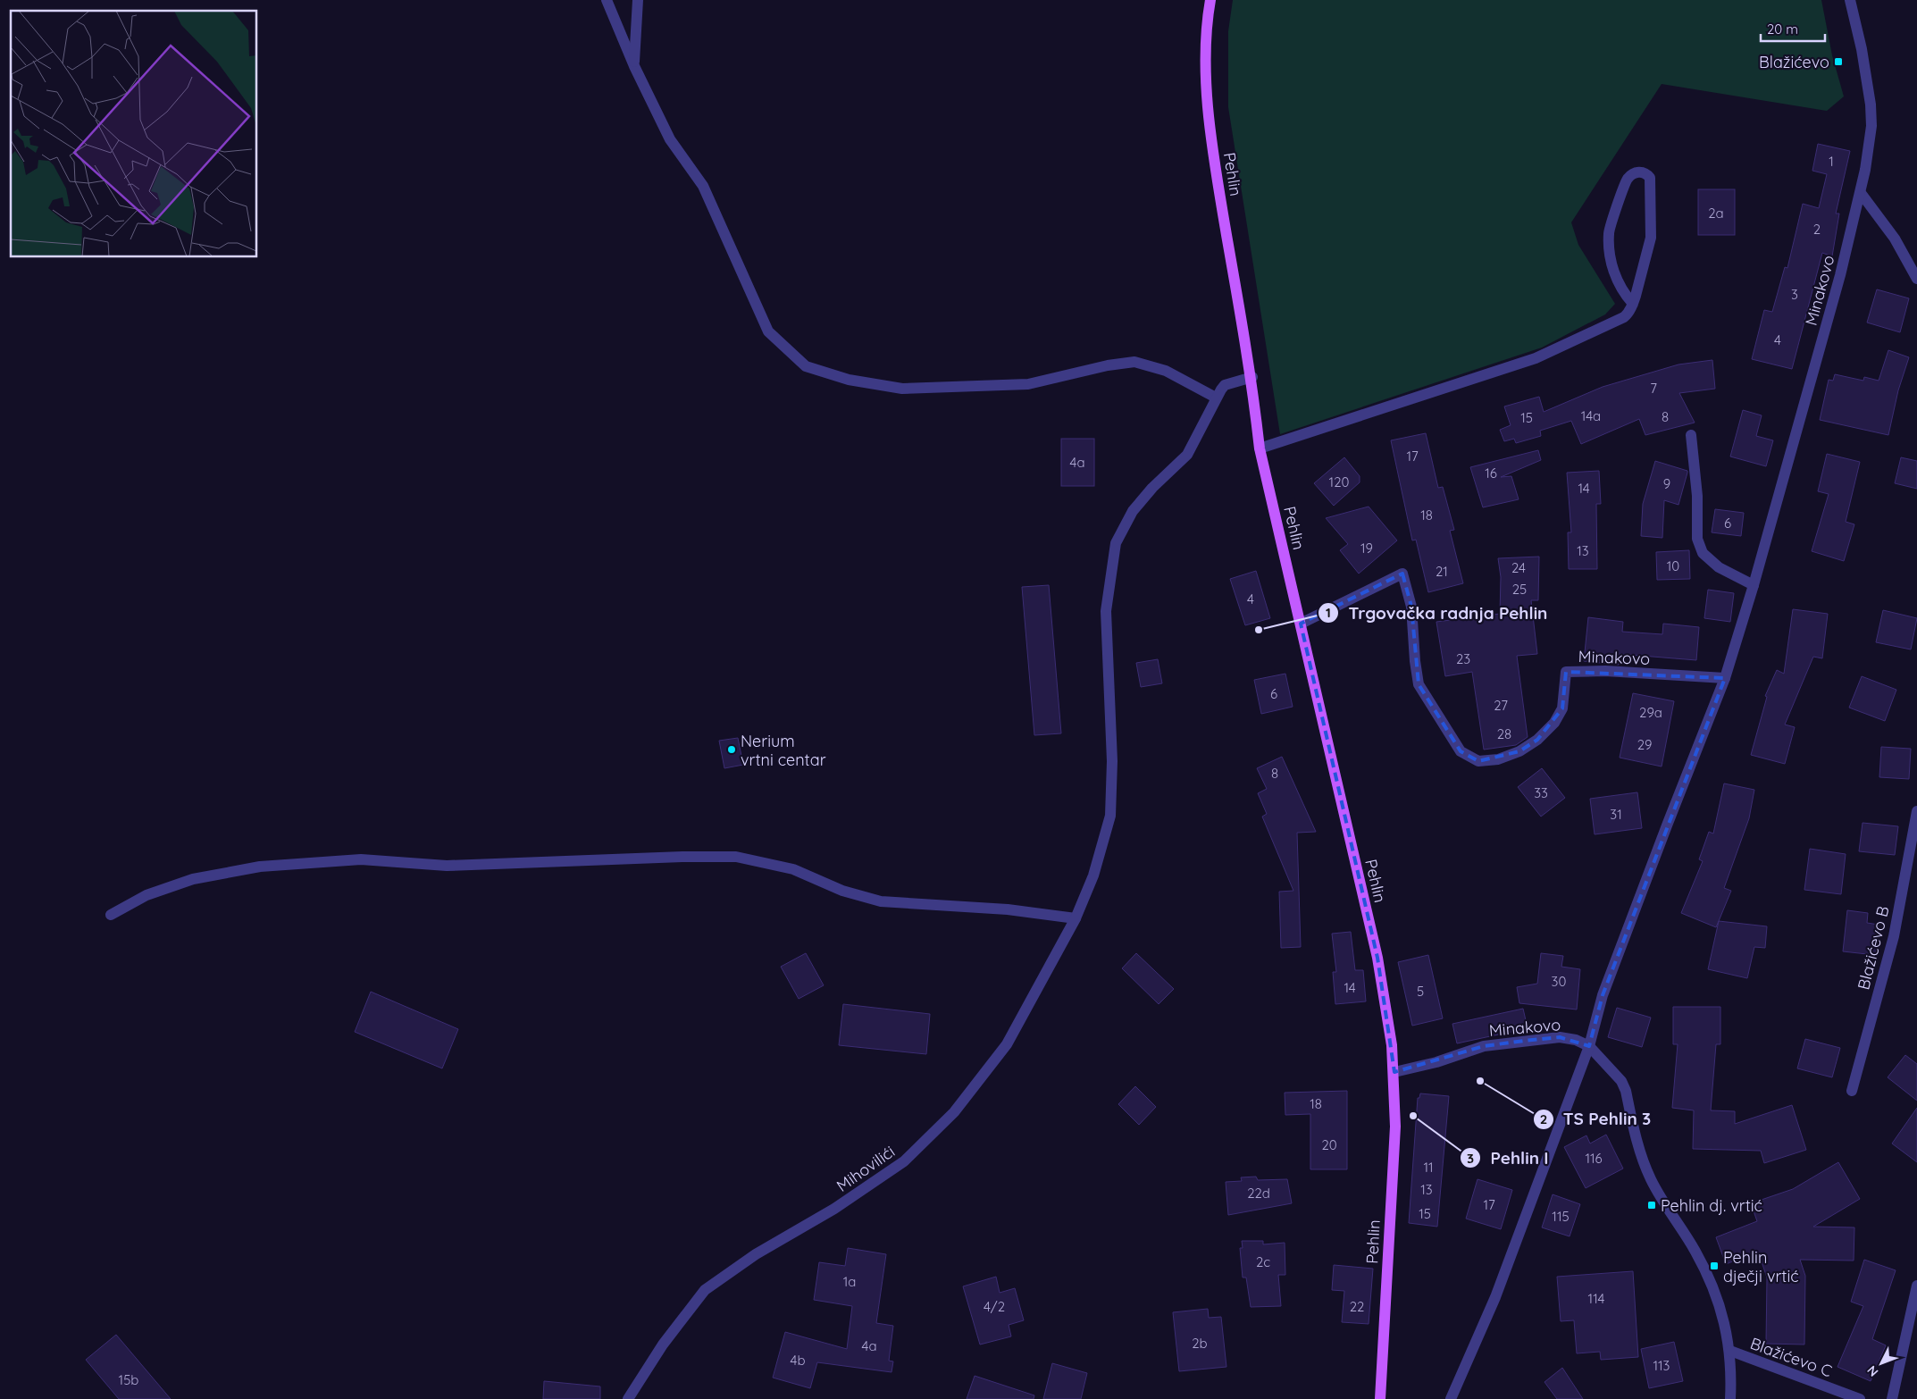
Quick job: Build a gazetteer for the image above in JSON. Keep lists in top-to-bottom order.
{
  "streets": {
    "main road": ["Pehlin"],
    "street": [
      "Minakovo",
      "Blažićevo B",
      "Mihovilići",
      "Blažićevo C"
    ]
  },
  "crossings": [
    ["Pehlin", "Minakovo"],
    ["Minakovo", "Blažićevo C"]
  ],
  "places": {
    "transit": ["Blažićevo", "Pehlin dj. vrtić", "Pehlin dječji vrtić"],
    "other": [
      "Trgovačka radnja Pehlin",
      "Nerium vrtni centar",
      "TS Pehlin 3",
      "Pehlin I"
    ]
  },
  "house_numbers": [
    "1",
    "2a",
    "2",
    "3",
    "4",
    "7",
    "14a",
    "8",
    "15",
    "17",
    "4a",
    "16",
    "120",
    "9",
    "14",
    "18",
    "6",
    "19",
    "13",
    "10",
    "24",
    "21",
    "25",
    "4",
    "23",
    "6",
    "27",
    "29a",
    "28",
    "29",
    "8",
    "33",
    "31",
    "30",
    "14",
    "5",
    "18",
    "20",
    "116",
    "11",
    "13",
    "22d",
    "17",
    "15",
    "115",
    "2c",
    "1a",
    "114",
    "4/2",
    "22",
    "2b",
    "4a",
    "4b",
    "113",
    "15b"
  ],
  "scale_bar": "20 m",
  "north": "bottom left"
}
